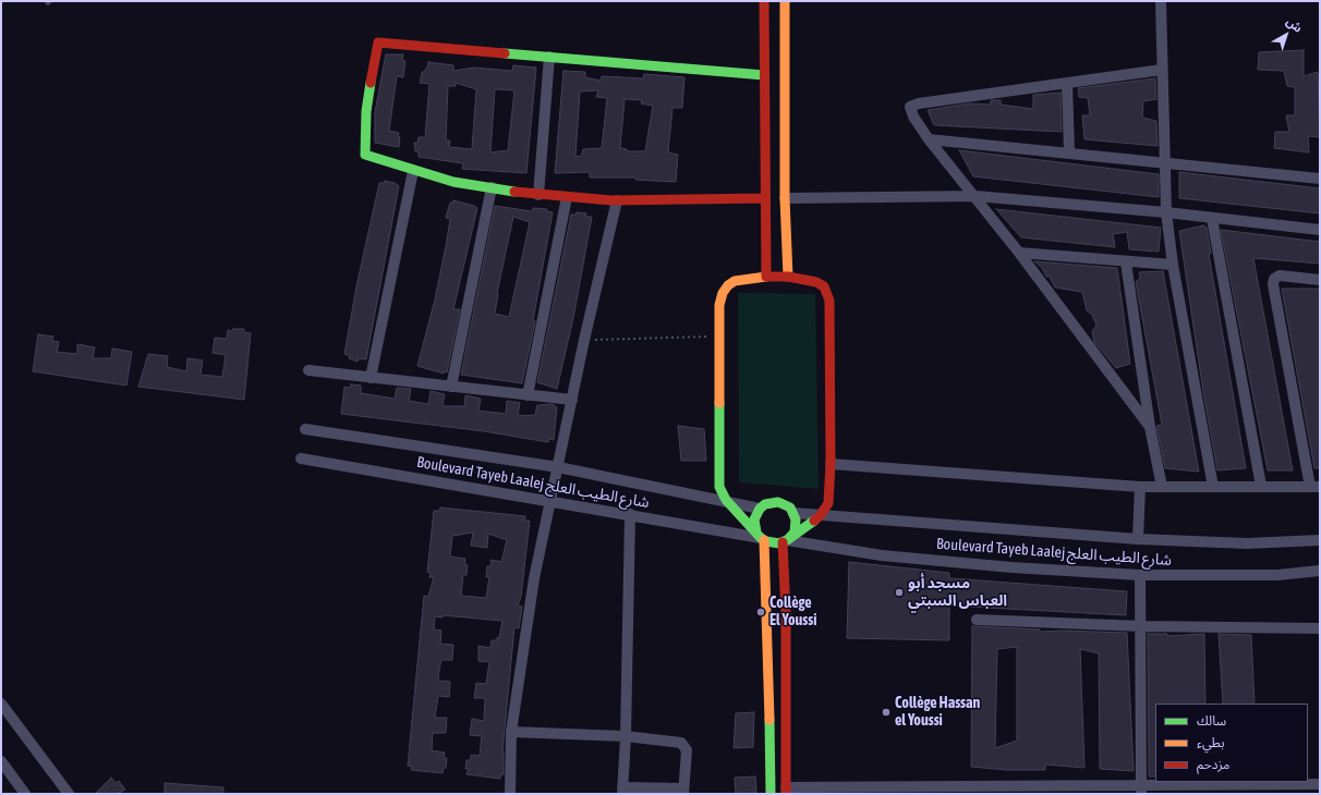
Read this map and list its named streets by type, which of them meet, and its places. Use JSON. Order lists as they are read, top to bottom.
{
  "streets": {
    "street": ["Boulevard Tayeb Laalej شارع الطيب العلج"]
  },
  "places": ["مسجد أبو العباس السبتي", "Collège El Youssi", "Collège Hassan el Youssi"],
  "legend": ["سالك", "بطيء", "مزدحم"],
  "north": "top right"
}
